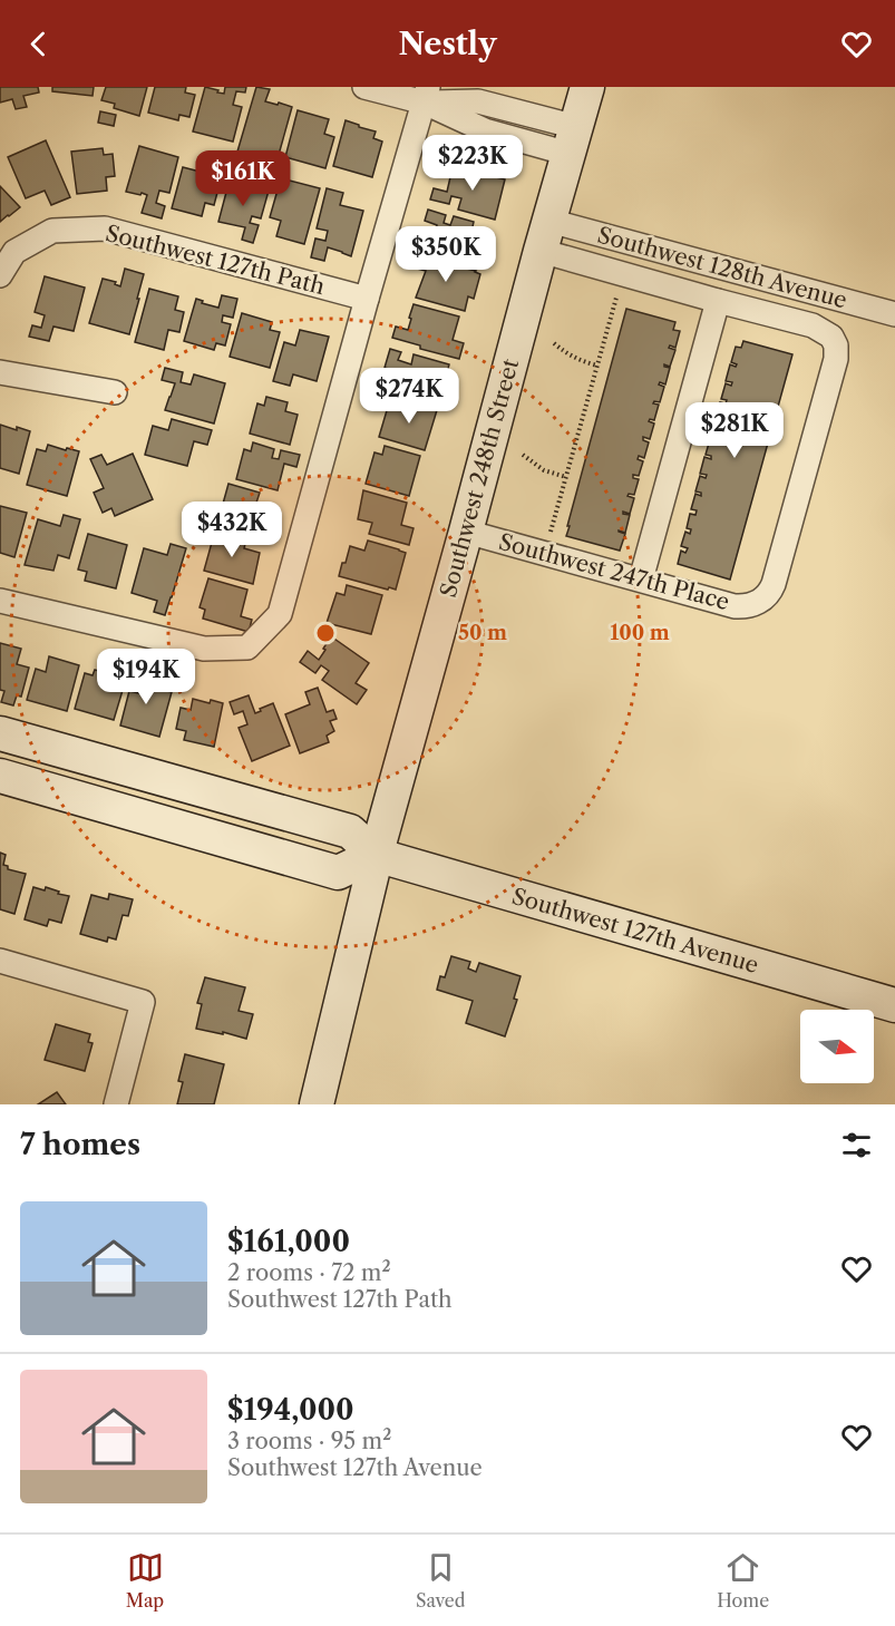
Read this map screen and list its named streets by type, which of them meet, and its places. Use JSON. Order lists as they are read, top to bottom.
{
  "streets": {
    "street": [
      "Southwest 127th Path",
      "Southwest 128th Avenue",
      "Southwest 248th Street",
      "Southwest 247th Place",
      "Southwest 127th Avenue"
    ]
  },
  "crossings": [
    ["Southwest 128th Avenue", "Southwest 248th Street"],
    ["Southwest 248th Street", "Southwest 247th Place"],
    ["Southwest 248th Street", "Southwest 127th Avenue"]
  ],
  "north": "right",
  "page": {
    "header": "Nestly",
    "price": [
      "$223K",
      "$161K",
      "$350K",
      "$274K",
      "$281K",
      "$432K",
      "$194K"
    ],
    "heading": "7 homes",
    "list": [
      {
        "name": "$161,000",
        "note": "2 rooms · 72 m² · Southwest 127th Path"
      },
      {
        "name": "$194,000",
        "note": "3 rooms · 95 m² · Southwest 127th Avenue"
      }
    ],
    "tabs": ["Map", "Saved", "Home"]
  },
  "rings": ["50 m", "100 m"]
}
